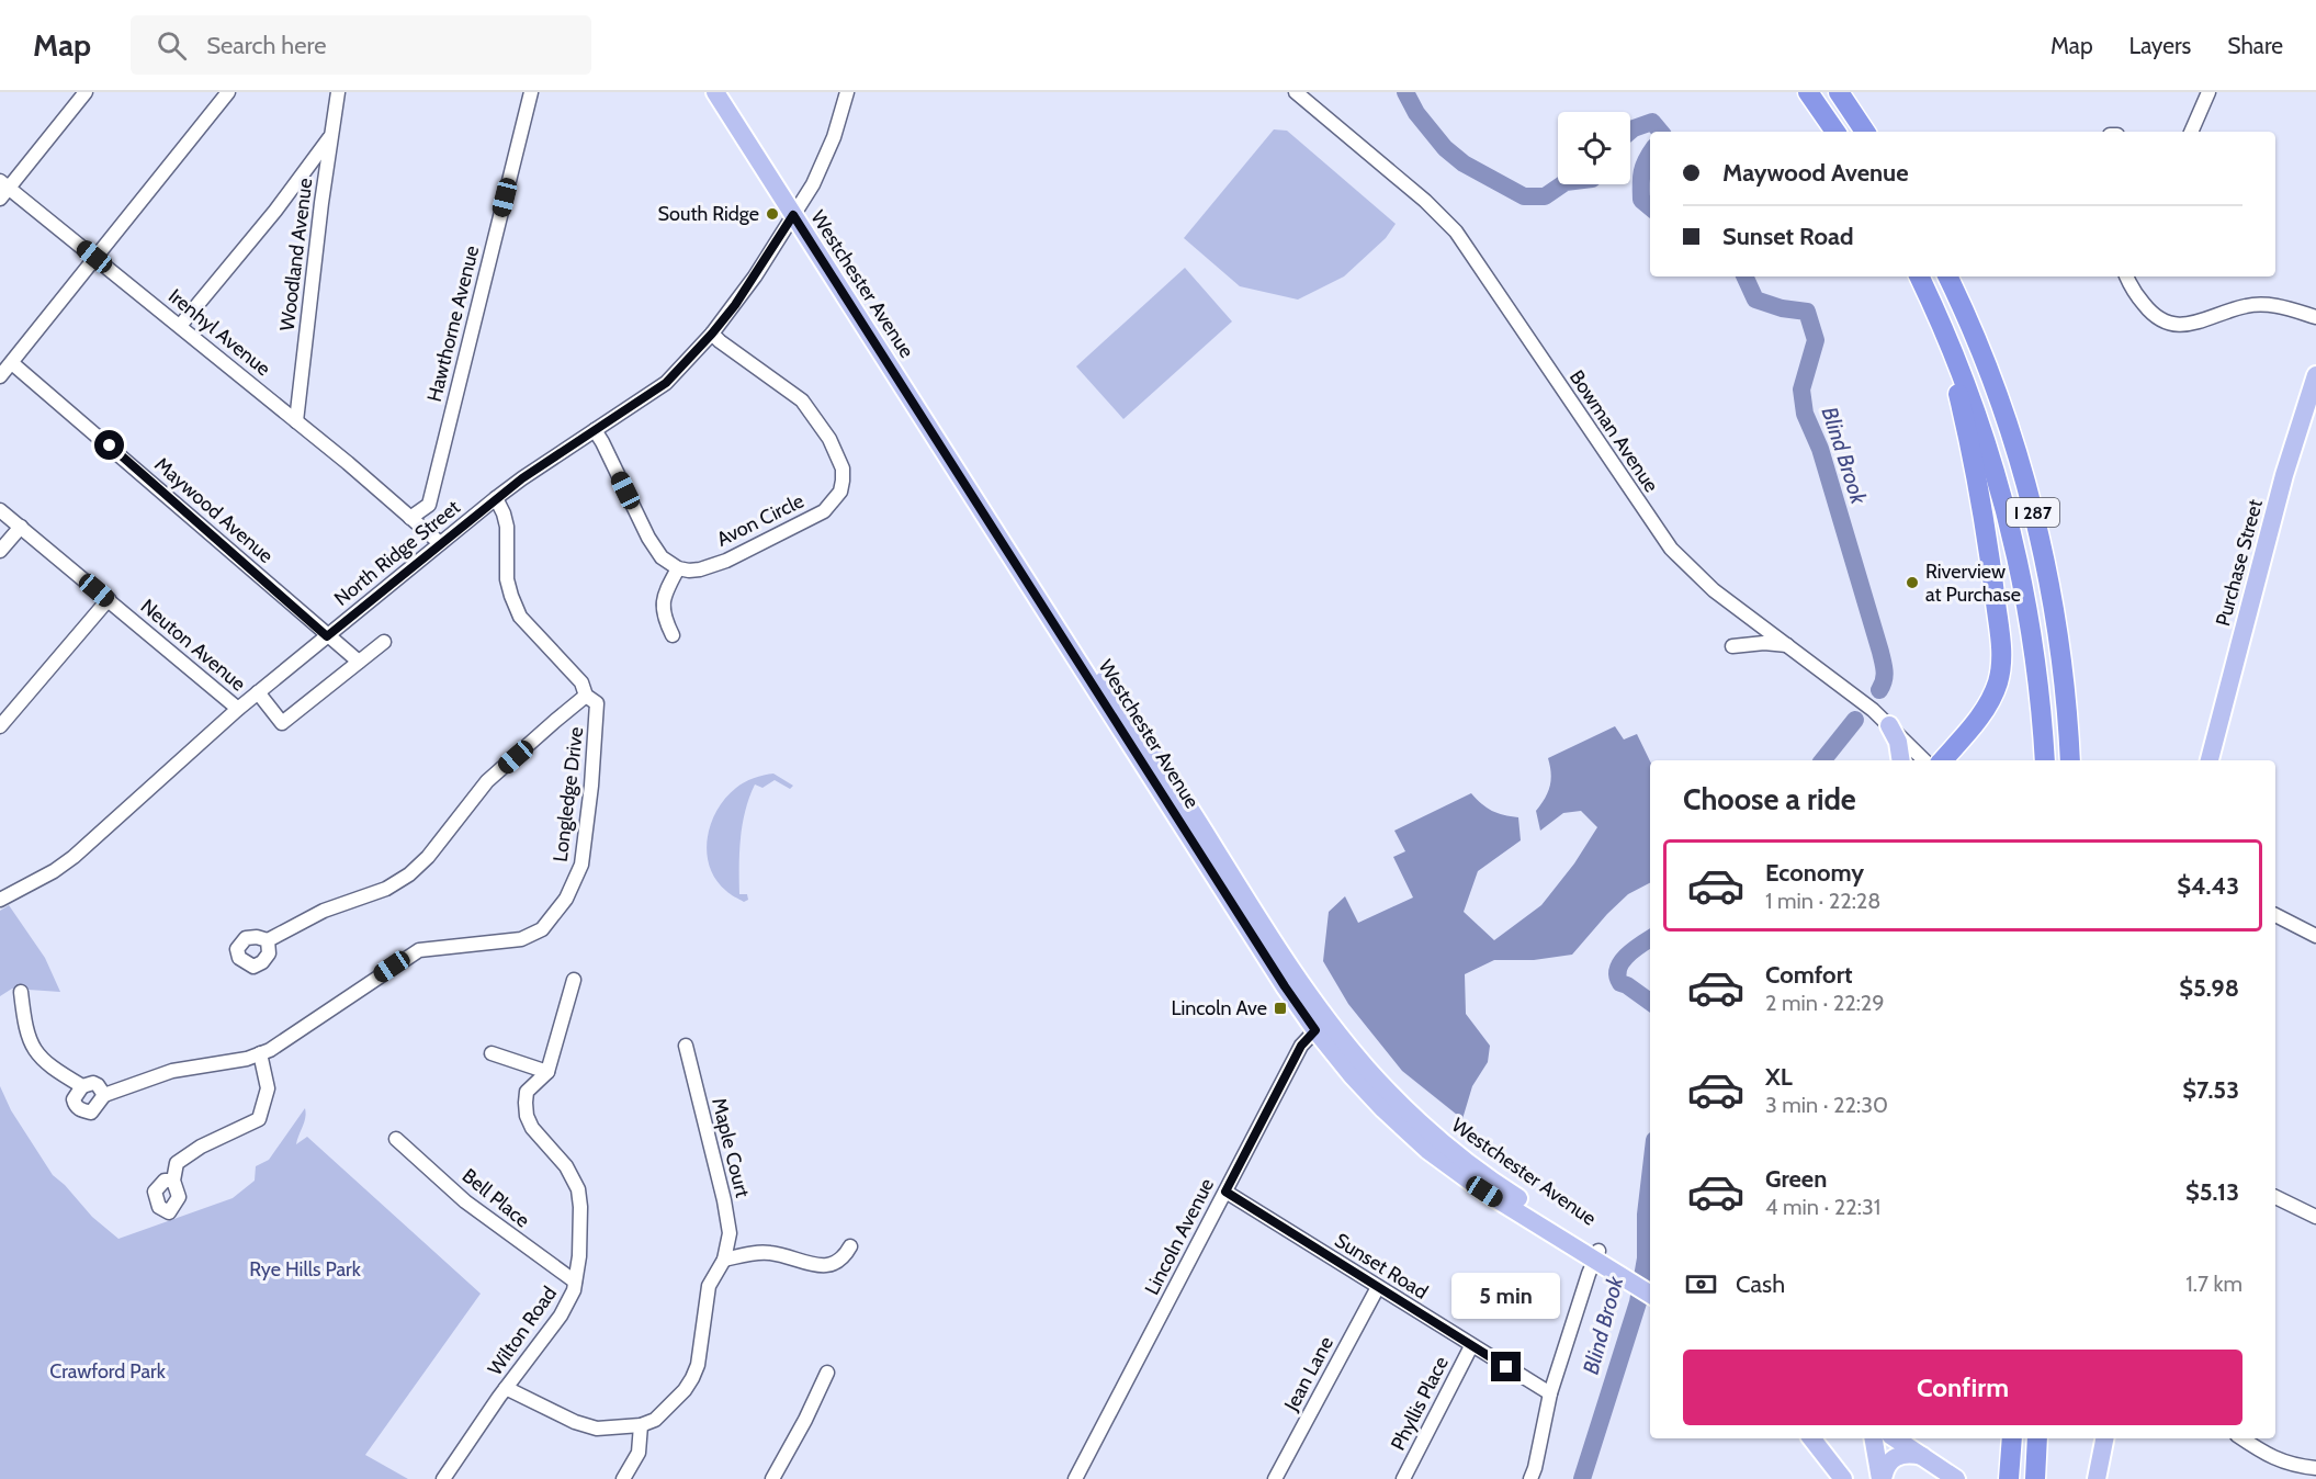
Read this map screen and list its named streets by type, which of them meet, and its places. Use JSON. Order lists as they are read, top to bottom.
{
  "streets": {
    "highway": ["I 287"],
    "main road": ["Westchester Avenue", "Purchase Street"],
    "street": [
      "Woodland Avenue",
      "Hawthorne Avenue",
      "Irenhyl Avenue",
      "Bowman Avenue",
      "Maywood Avenue",
      "Avon Circle",
      "North Ridge Street",
      "Neuton Avenue",
      "Longledge Drive",
      "Maple Court",
      "Bell Place",
      "Lincoln Avenue",
      "Sunset Road",
      "Wilton Road",
      "Jean Lane",
      "Phyllis Place"
    ]
  },
  "crossings": [
    ["Woodland Avenue", "Irenhyl Avenue"],
    ["Westchester Avenue", "North Ridge Street"],
    ["Westchester Avenue", "Lincoln Avenue"],
    ["Hawthorne Avenue", "Irenhyl Avenue"],
    ["Maywood Avenue", "North Ridge Street"],
    ["Avon Circle", "North Ridge Street"],
    ["North Ridge Street", "Neuton Avenue"],
    ["North Ridge Street", "Longledge Drive"],
    ["Bell Place", "Wilton Road"],
    ["Lincoln Avenue", "Sunset Road"],
    ["Sunset Road", "Jean Lane"],
    ["Sunset Road", "Phyllis Place"]
  ],
  "water": ["Blind Brook"],
  "parks": ["Rye Hills Park", "Crawford Park"],
  "places": {
    "other": ["South Ridge", "Riverview at Purchase"],
    "transit": ["Lincoln Ave"]
  },
  "page": {
    "header": "Map",
    "search": "Search here",
    "nav": ["Map", "Layers", "Share"],
    "banner": ["Maywood Avenue", "Sunset Road"],
    "heading": "Choose a ride",
    "list": [
      {
        "name": "Economy",
        "note": "1 min · 22:28",
        "value": "$4.43"
      },
      {
        "name": "Comfort",
        "note": "2 min · 22:29",
        "value": "$5.98"
      },
      {
        "name": "XL",
        "note": "3 min · 22:30",
        "value": "$7.53"
      },
      {
        "name": "Green",
        "note": "4 min · 22:31",
        "value": "$5.13"
      }
    ],
    "pay": ["Cash", "1.7 km"],
    "bubble": "5 min",
    "buttons": "Confirm"
  }
}
